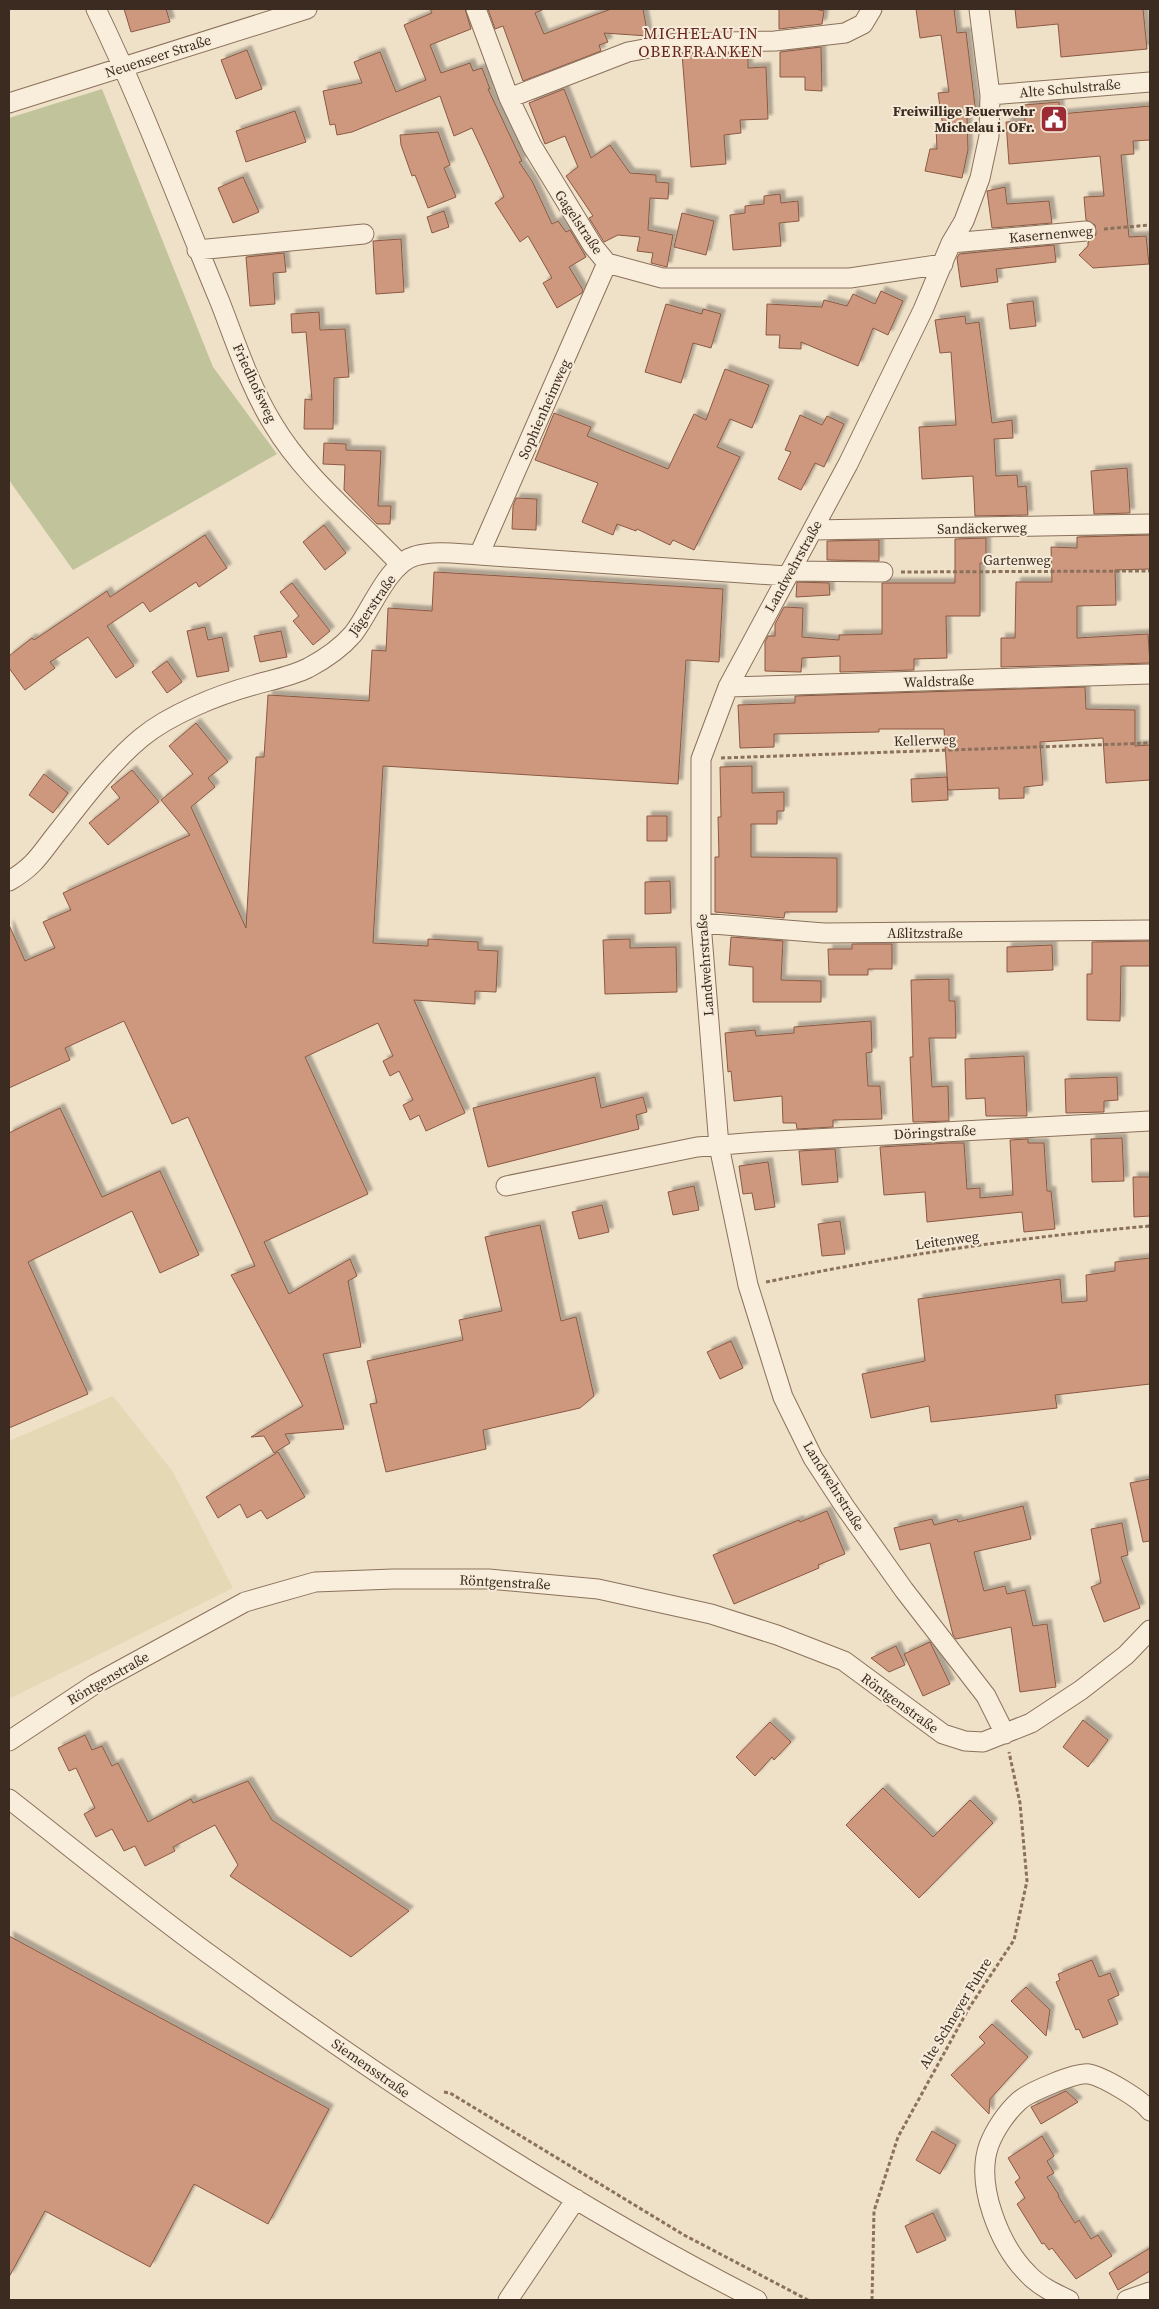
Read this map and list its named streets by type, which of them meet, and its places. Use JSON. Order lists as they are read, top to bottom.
{
  "streets": {
    "street": [
      "Neuenseer Straße",
      "Alte Schulstraße",
      "Gagelstraße",
      "Kasernenweg",
      "Friedhofsweg",
      "Sophienheimweg",
      "Sandäckerweg",
      "Landwehrstraße",
      "Jägerstraße",
      "Waldstraße",
      "Aßlitzstraße",
      "Döringstraße",
      "Röntgenstraße",
      "Siemensstraße"
    ],
    "path": [
      "Gartenweg",
      "Kellerweg",
      "Leitenweg",
      "Alte Schneyer Fuhre"
    ]
  },
  "crossings": [
    ["Neuenseer Straße", "Friedhofsweg"],
    ["Alte Schulstraße", "Landwehrstraße"],
    ["Gagelstraße", "Sophienheimweg"],
    ["Gagelstraße", "Landwehrstraße"],
    ["Kasernenweg", "Landwehrstraße"],
    ["Friedhofsweg", "Jägerstraße"],
    ["Sophienheimweg", "Jägerstraße"],
    ["Sandäckerweg", "Landwehrstraße"],
    ["Landwehrstraße", "Jägerstraße"],
    ["Landwehrstraße", "Waldstraße"],
    ["Landwehrstraße", "Kellerweg"],
    ["Landwehrstraße", "Aßlitzstraße"],
    ["Landwehrstraße", "Döringstraße"],
    ["Landwehrstraße", "Leitenweg"],
    ["Landwehrstraße", "Röntgenstraße"],
    ["Landwehrstraße", "Alte Schneyer Fuhre"],
    ["Röntgenstraße", "Alte Schneyer Fuhre"]
  ],
  "districts": ["MICHELAU IN OBERFRANKEN"],
  "places": {
    "public building": ["Freiwillige Feuerwehr Michelau i. OFr."]
  }
}
